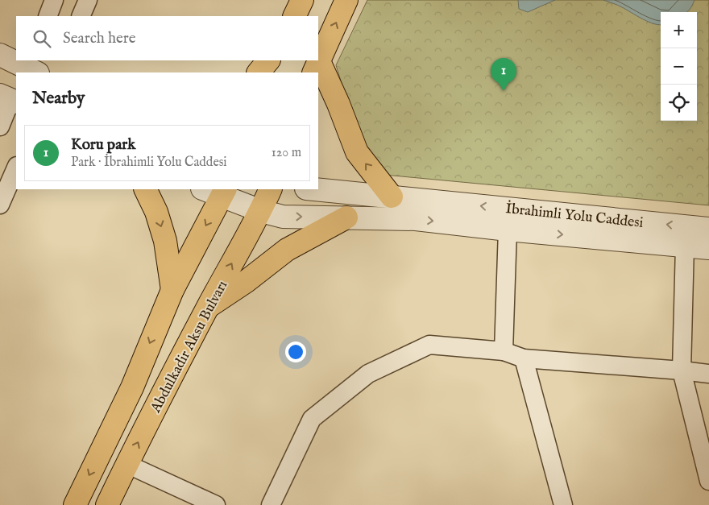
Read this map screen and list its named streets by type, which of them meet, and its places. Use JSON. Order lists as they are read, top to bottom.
{
  "streets": {
    "main road": ["Abdulkadir Aksu Bulvarı"],
    "street": ["İbrahimli Yolu Caddesi"]
  },
  "page": {
    "map_buttons": ["+", "−"],
    "search": "Search here",
    "pins": "1",
    "heading": "Nearby",
    "list": [
      {
        "mark": "1",
        "name": "Koru park",
        "note": "Park · İbrahimli Yolu Caddesi",
        "value": "120 m"
      }
    ]
  }
}
